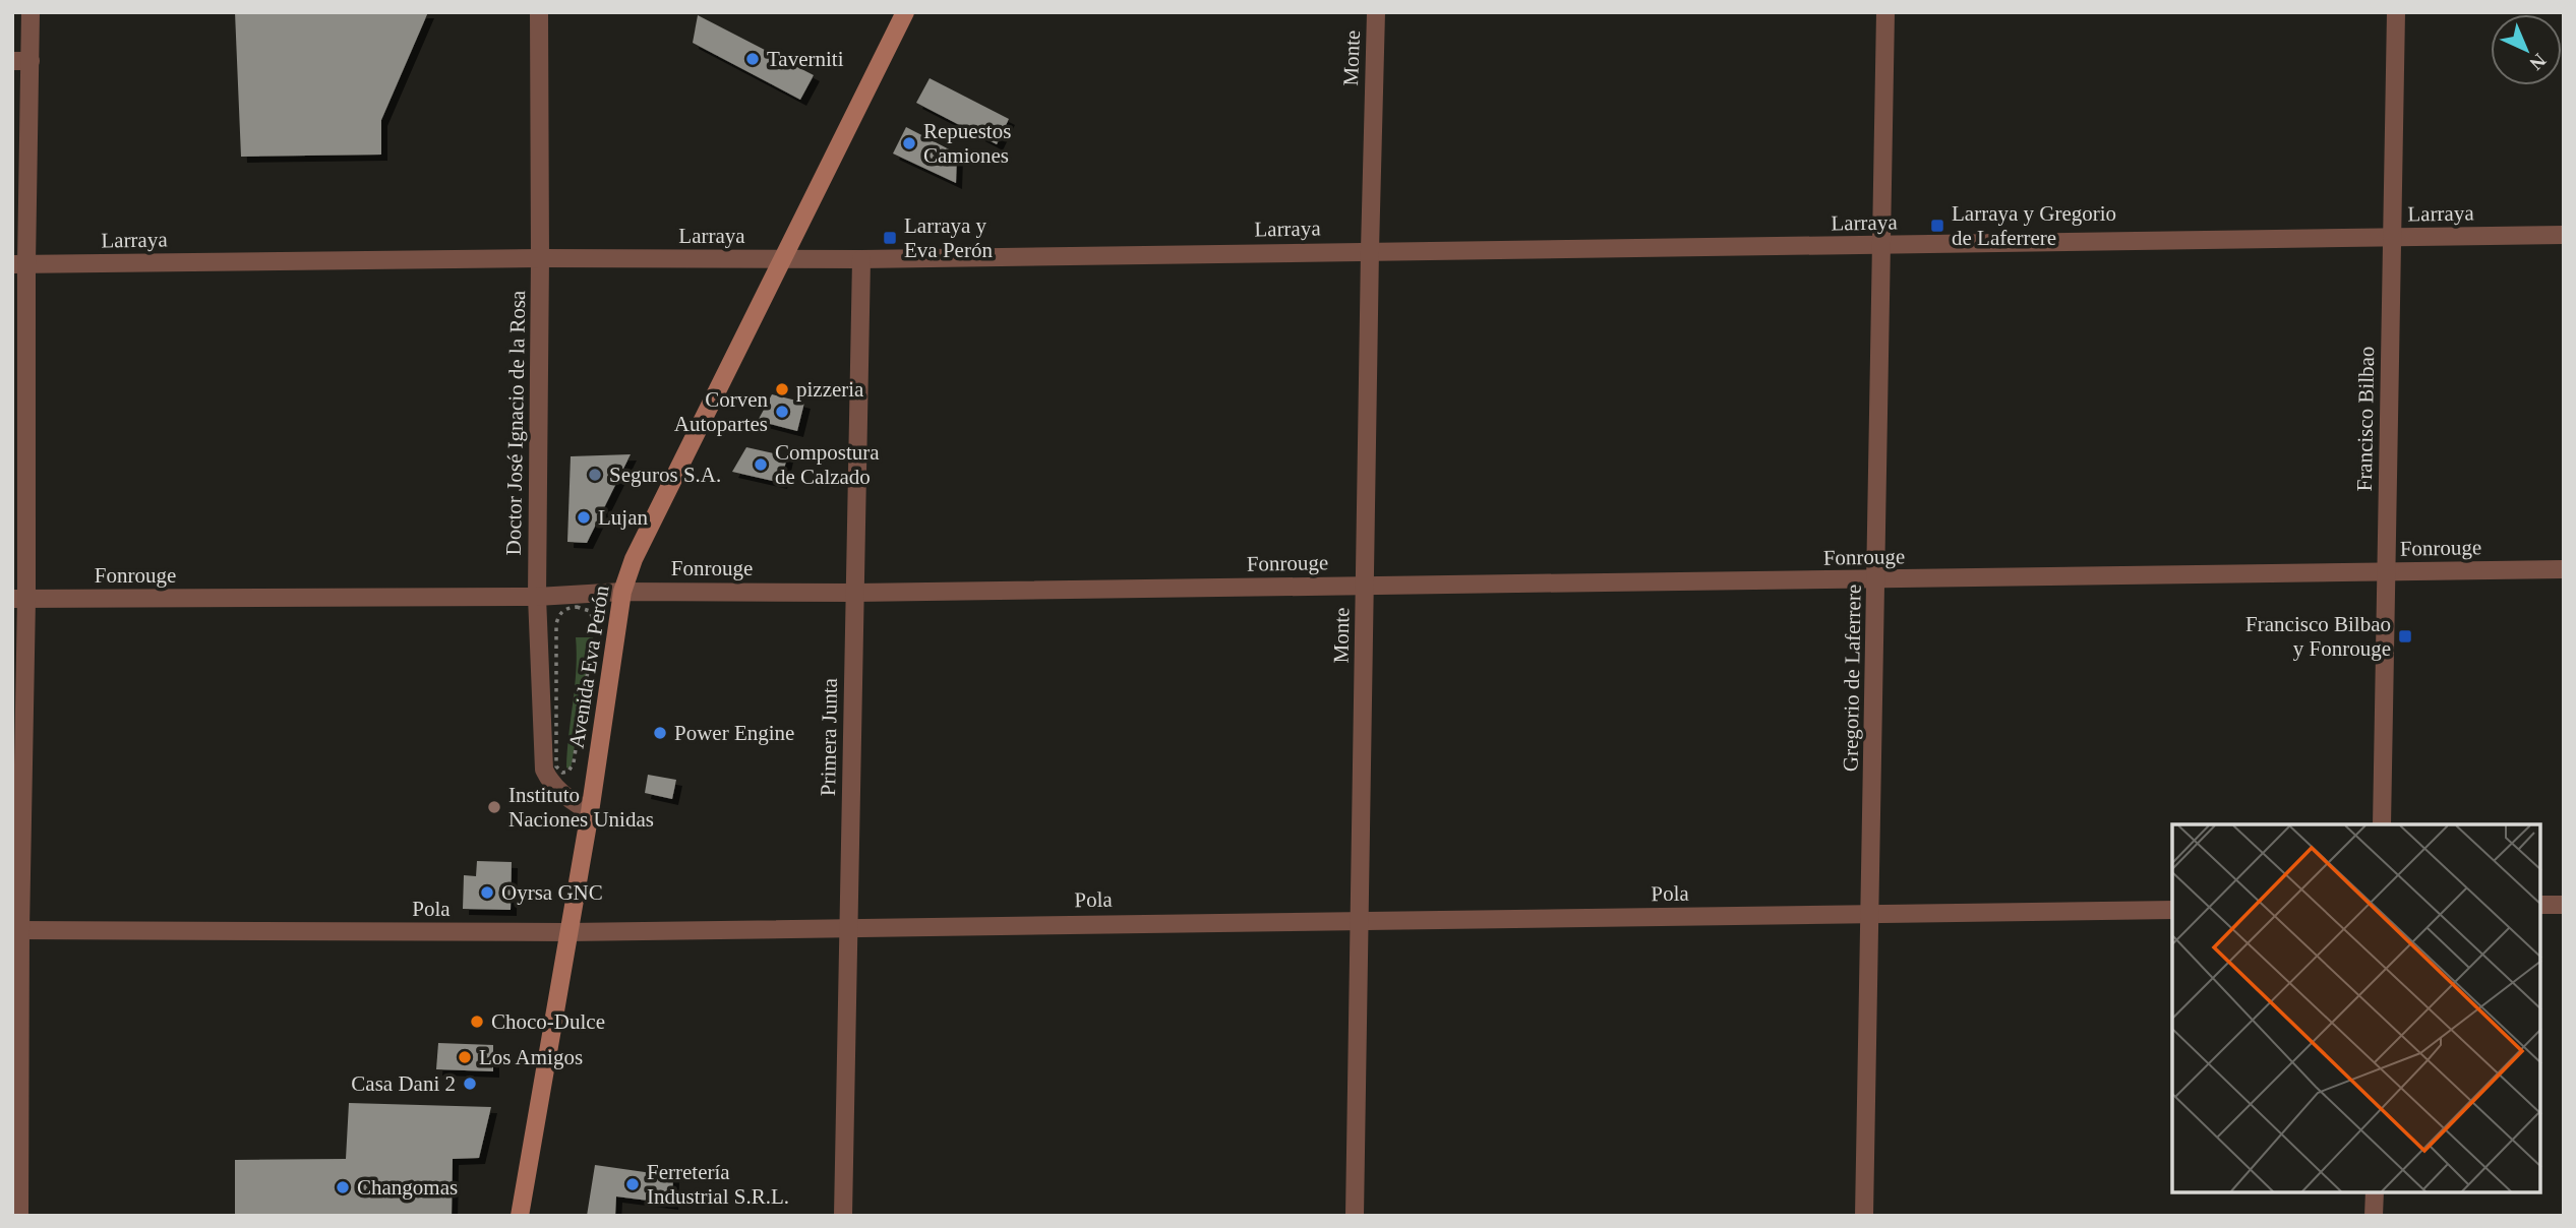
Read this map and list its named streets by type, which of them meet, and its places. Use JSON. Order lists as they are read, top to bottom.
{
  "streets": {
    "main road": ["Avenida Eva Perón"],
    "street": [
      "Monte",
      "Larraya",
      "Francisco Bilbao",
      "Doctor José Ignacio de la Rosa",
      "Fonrouge",
      "Gregorio de Laferrere",
      "Primera Junta",
      "Pola"
    ]
  },
  "crossings": [
    ["Monte", "Larraya"],
    ["Monte", "Fonrouge"],
    ["Monte", "Pola"],
    ["Larraya", "Francisco Bilbao"],
    ["Larraya", "Doctor José Ignacio de la Rosa"],
    ["Larraya", "Avenida Eva Perón"],
    ["Larraya", "Gregorio de Laferrere"],
    ["Larraya", "Primera Junta"],
    ["Francisco Bilbao", "Fonrouge"],
    ["Doctor José Ignacio de la Rosa", "Fonrouge"],
    ["Doctor José Ignacio de la Rosa", "Avenida Eva Perón"],
    ["Fonrouge", "Avenida Eva Perón"],
    ["Fonrouge", "Gregorio de Laferrere"],
    ["Fonrouge", "Primera Junta"],
    ["Avenida Eva Perón", "Pola"],
    ["Gregorio de Laferrere", "Pola"],
    ["Primera Junta", "Pola"]
  ],
  "places": {
    "other": [
      "Taverniti",
      "Repuestos Camiones",
      "pizzeria",
      "Corven Autopartes",
      "Compostura de Calzado",
      "Seguros S.A.",
      "Lujan",
      "Power Engine",
      "Instituto Naciones Unidas",
      "Oyrsa GNC",
      "Choco-Dulce",
      "Los Amigos",
      "Casa Dani 2",
      "Ferretería Industrial S.R.L.",
      "Changomas"
    ],
    "transit": ["Larraya y Gregorio de Laferrere", "Larraya y Eva Perón", "Francisco Bilbao y Fonrouge"]
  },
  "north": "bottom right"
}
